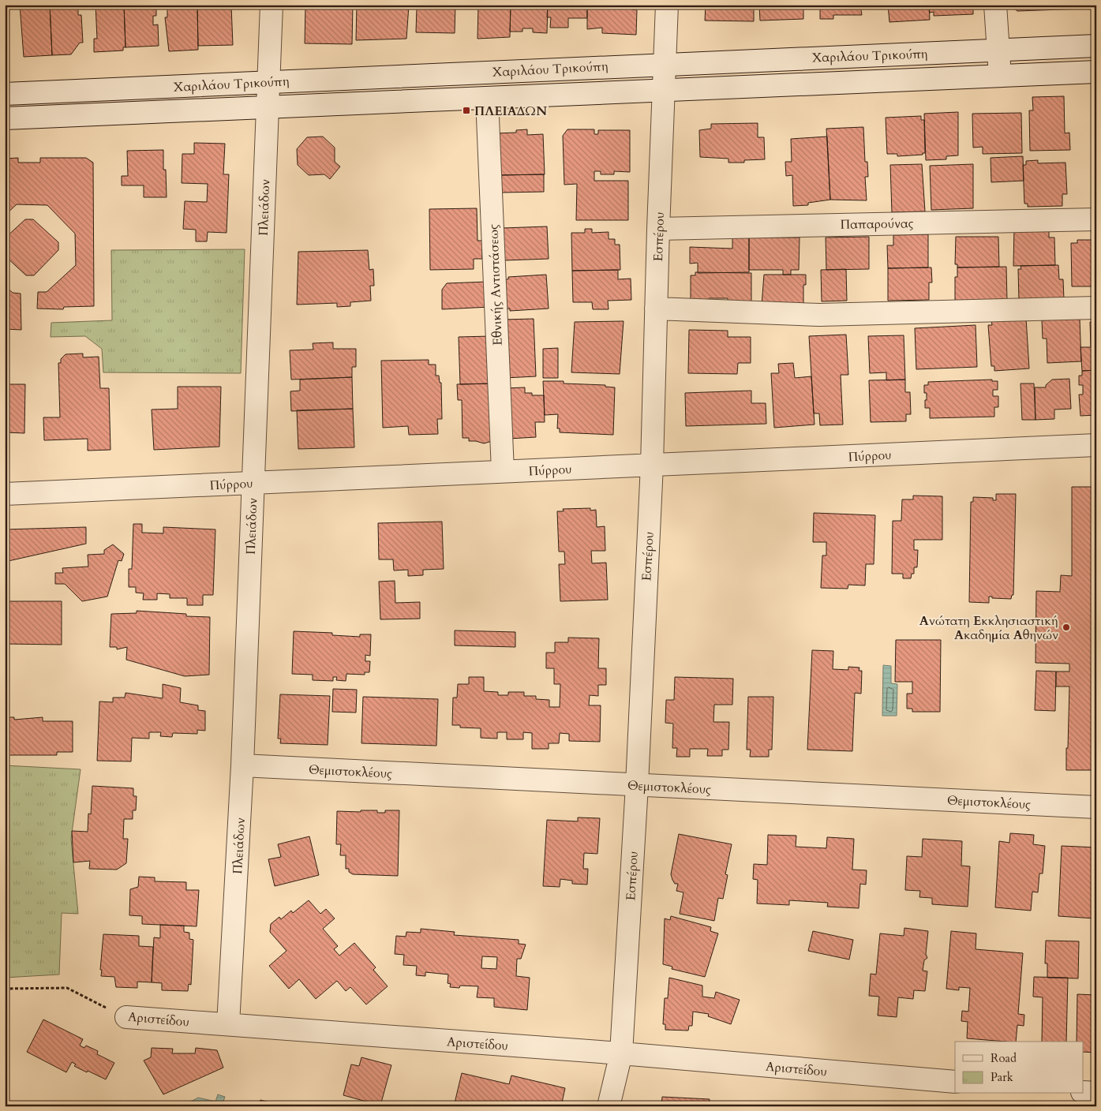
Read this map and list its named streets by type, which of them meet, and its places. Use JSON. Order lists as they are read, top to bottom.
{
  "streets": {
    "street": [
      "Χαριλάου Τρικούπη",
      "Πλειάδων",
      "Παπαρούνας",
      "Εσπέρου",
      "Εθνικής Αντιστάσεως",
      "Πύρρου",
      "Θεμιστοκλέους",
      "Αριστείδου"
    ]
  },
  "crossings": [
    ["Χαριλάου Τρικούπη", "Πλειάδων"],
    ["Χαριλάου Τρικούπη", "Εσπέρου"],
    ["Χαριλάου Τρικούπη", "Εθνικής Αντιστάσεως"],
    ["Πλειάδων", "Πύρρου"],
    ["Πλειάδων", "Θεμιστοκλέους"],
    ["Πλειάδων", "Αριστείδου"],
    ["Παπαρούνας", "Εσπέρου"],
    ["Εσπέρου", "Πύρρου"],
    ["Εσπέρου", "Θεμιστοκλέους"],
    ["Εσπέρου", "Αριστείδου"],
    ["Εθνικής Αντιστάσεως", "Πύρρου"]
  ],
  "places": {
    "transit": ["ΠΛΕΙΑΔΩΝ"],
    "other": ["Ανώτατη Εκκλησιαστική Ακαδημία Αθηνών"]
  },
  "legend": ["Road", "Park"]
}
